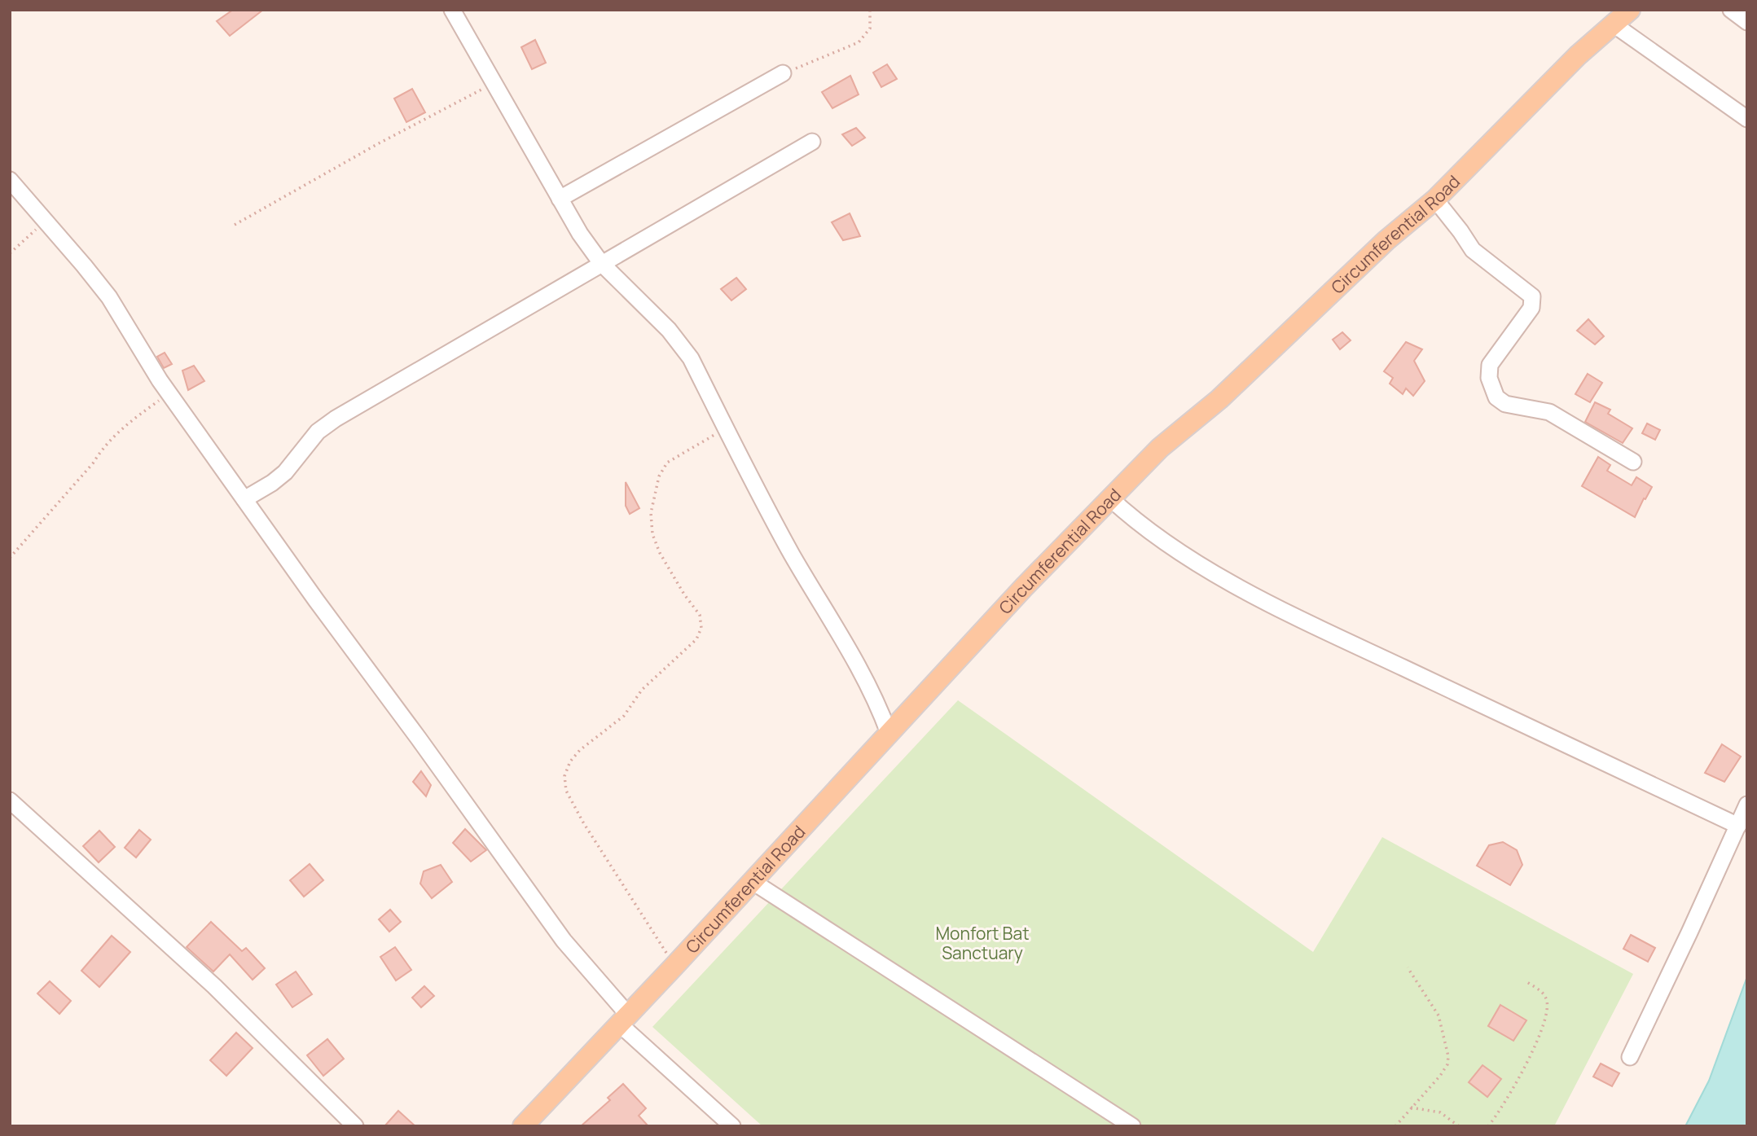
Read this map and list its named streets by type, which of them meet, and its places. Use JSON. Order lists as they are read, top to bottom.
{
  "streets": {
    "main road": ["Circumferential Road"]
  },
  "parks": ["Monfort Bat Sanctuary"]
}
